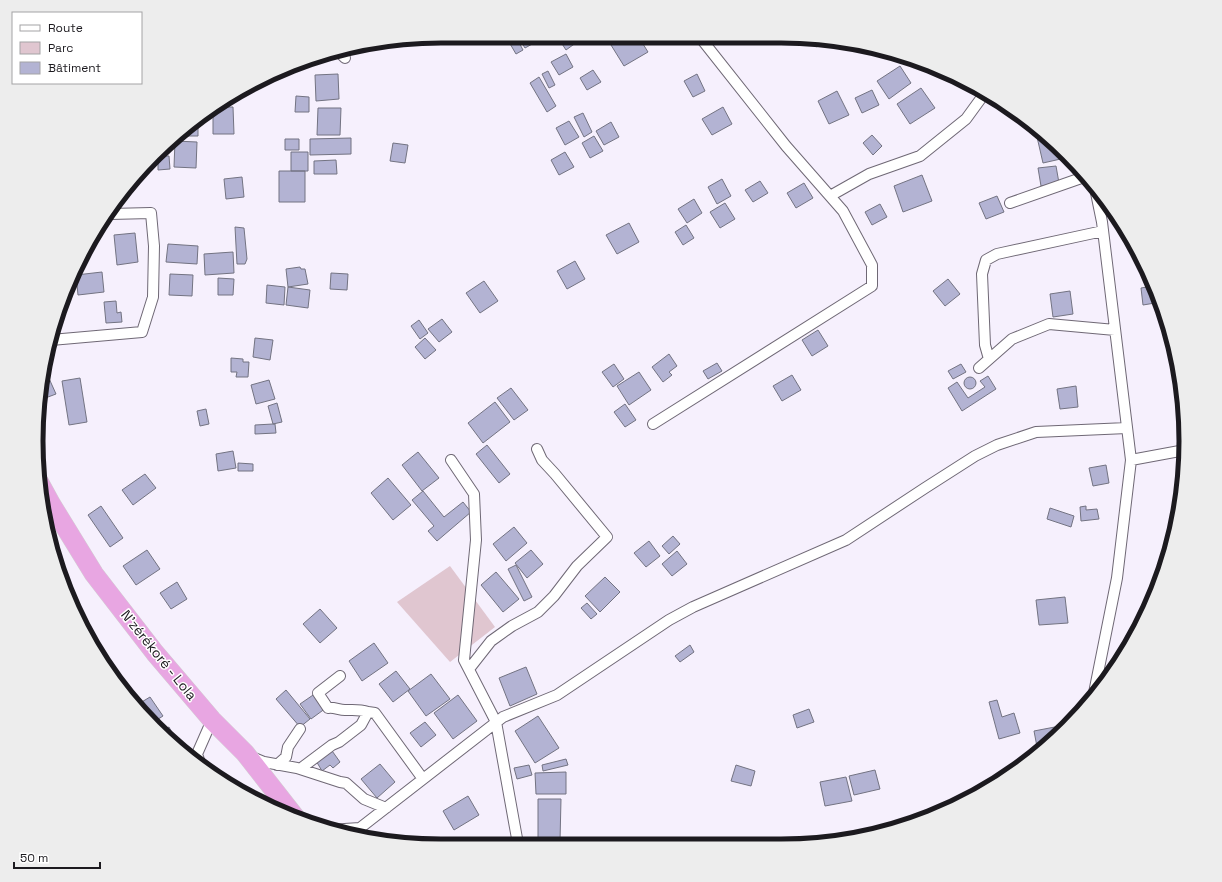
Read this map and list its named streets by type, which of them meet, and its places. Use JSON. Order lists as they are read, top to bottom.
{
  "streets": {
    "highway": ["N'zérékoré - Lola"]
  },
  "legend": ["Route", "Parc", "Bâtiment"],
  "scale_bar": "50 m"
}
